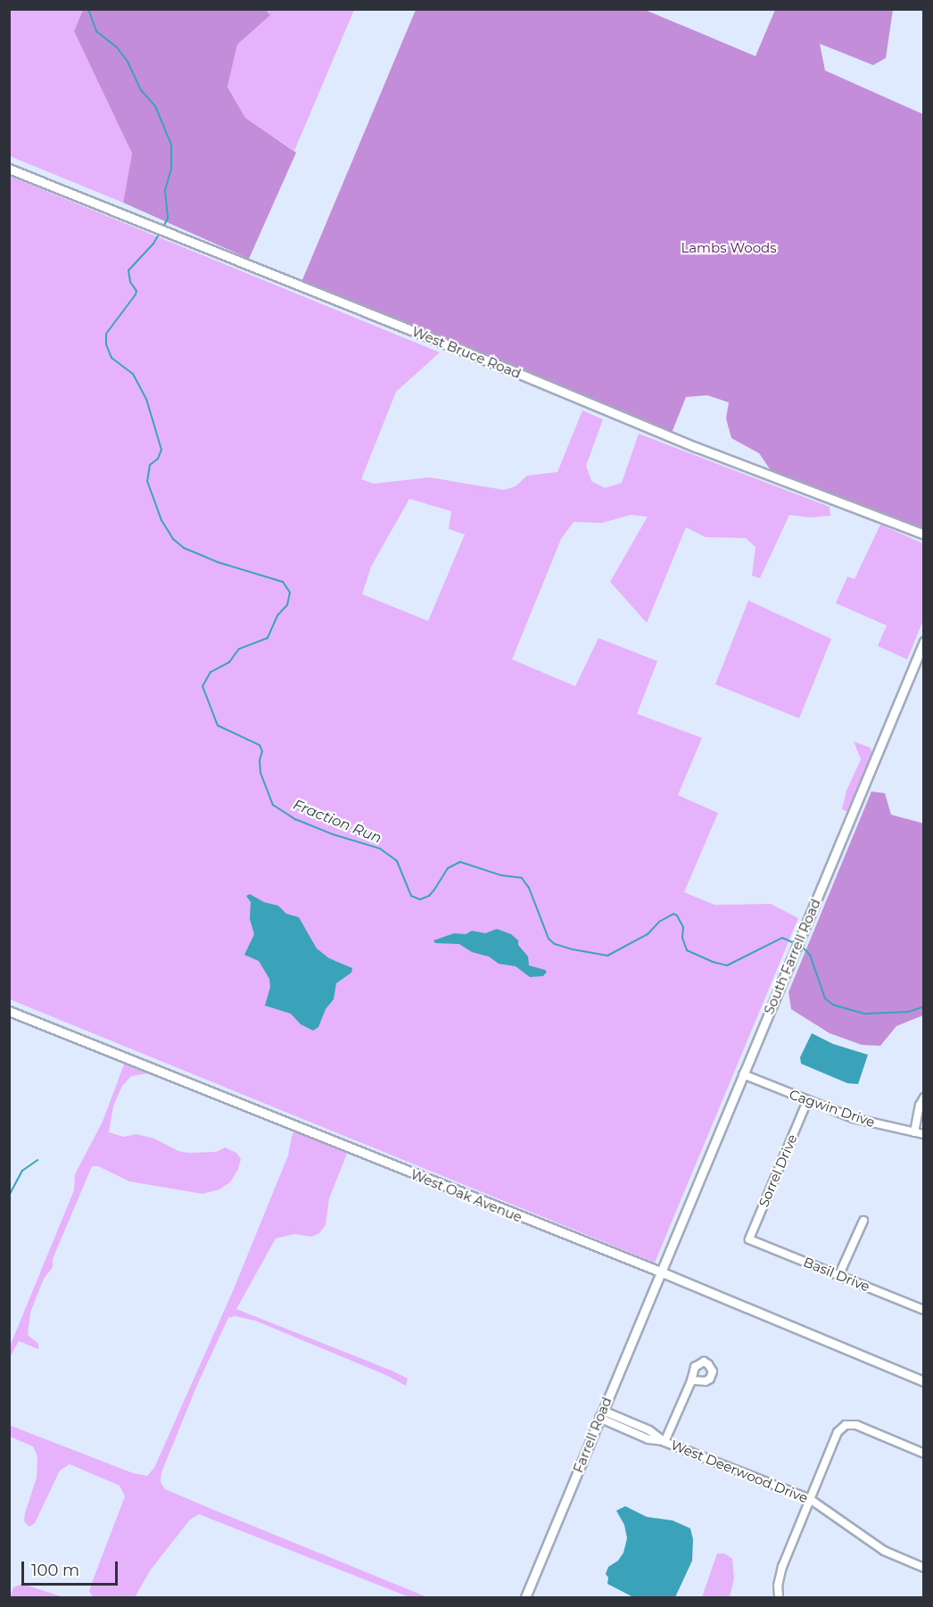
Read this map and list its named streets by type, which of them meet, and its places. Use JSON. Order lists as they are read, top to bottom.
{
  "streets": {
    "street": [
      "West Bruce Road",
      "South Farrell Road",
      "Cagwin Drive",
      "Sorrel Drive",
      "West Oak Avenue",
      "Basil Drive",
      "Farrell Road",
      "West Deerwood Drive"
    ]
  },
  "crossings": [
    ["South Farrell Road", "Cagwin Drive"],
    ["South Farrell Road", "West Oak Avenue"],
    ["South Farrell Road", "Farrell Road"],
    ["Cagwin Drive", "Sorrel Drive"],
    ["Sorrel Drive", "Basil Drive"],
    ["West Oak Avenue", "Farrell Road"],
    ["Farrell Road", "West Deerwood Drive"]
  ],
  "water": ["Fraction Run"],
  "parks": ["Lambs Woods"],
  "scale_bar": "100 m"
}
